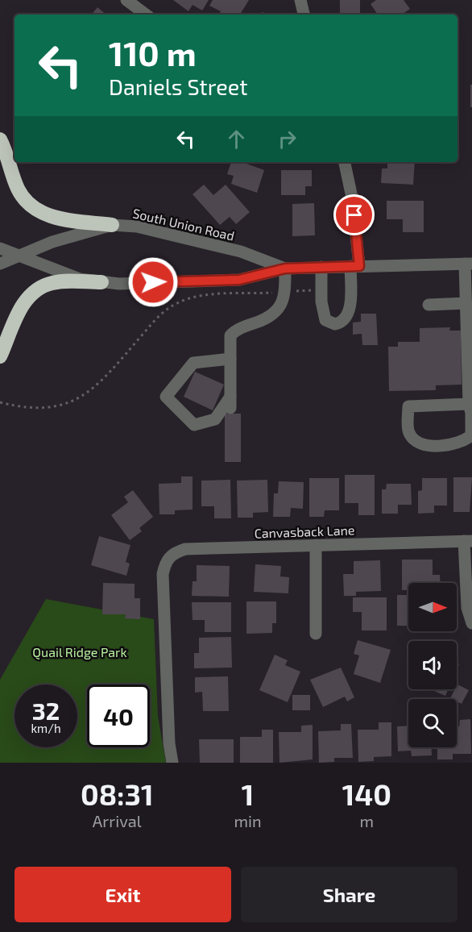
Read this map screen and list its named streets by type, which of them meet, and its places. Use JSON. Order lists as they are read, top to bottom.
{
  "streets": {
    "street": ["South Union Road", "Canvasback Lane"]
  },
  "parks": ["Quail Ridge Park"],
  "north": "right",
  "page": {
    "turn": ["110 m", "Daniels Street"],
    "speed": "32 km/h",
    "limit": "40",
    "eta": [
      "08:31",
      "Arrival",
      "1",
      "min",
      "140",
      "m"
    ],
    "buttons": ["Exit", "Share"]
  }
}
